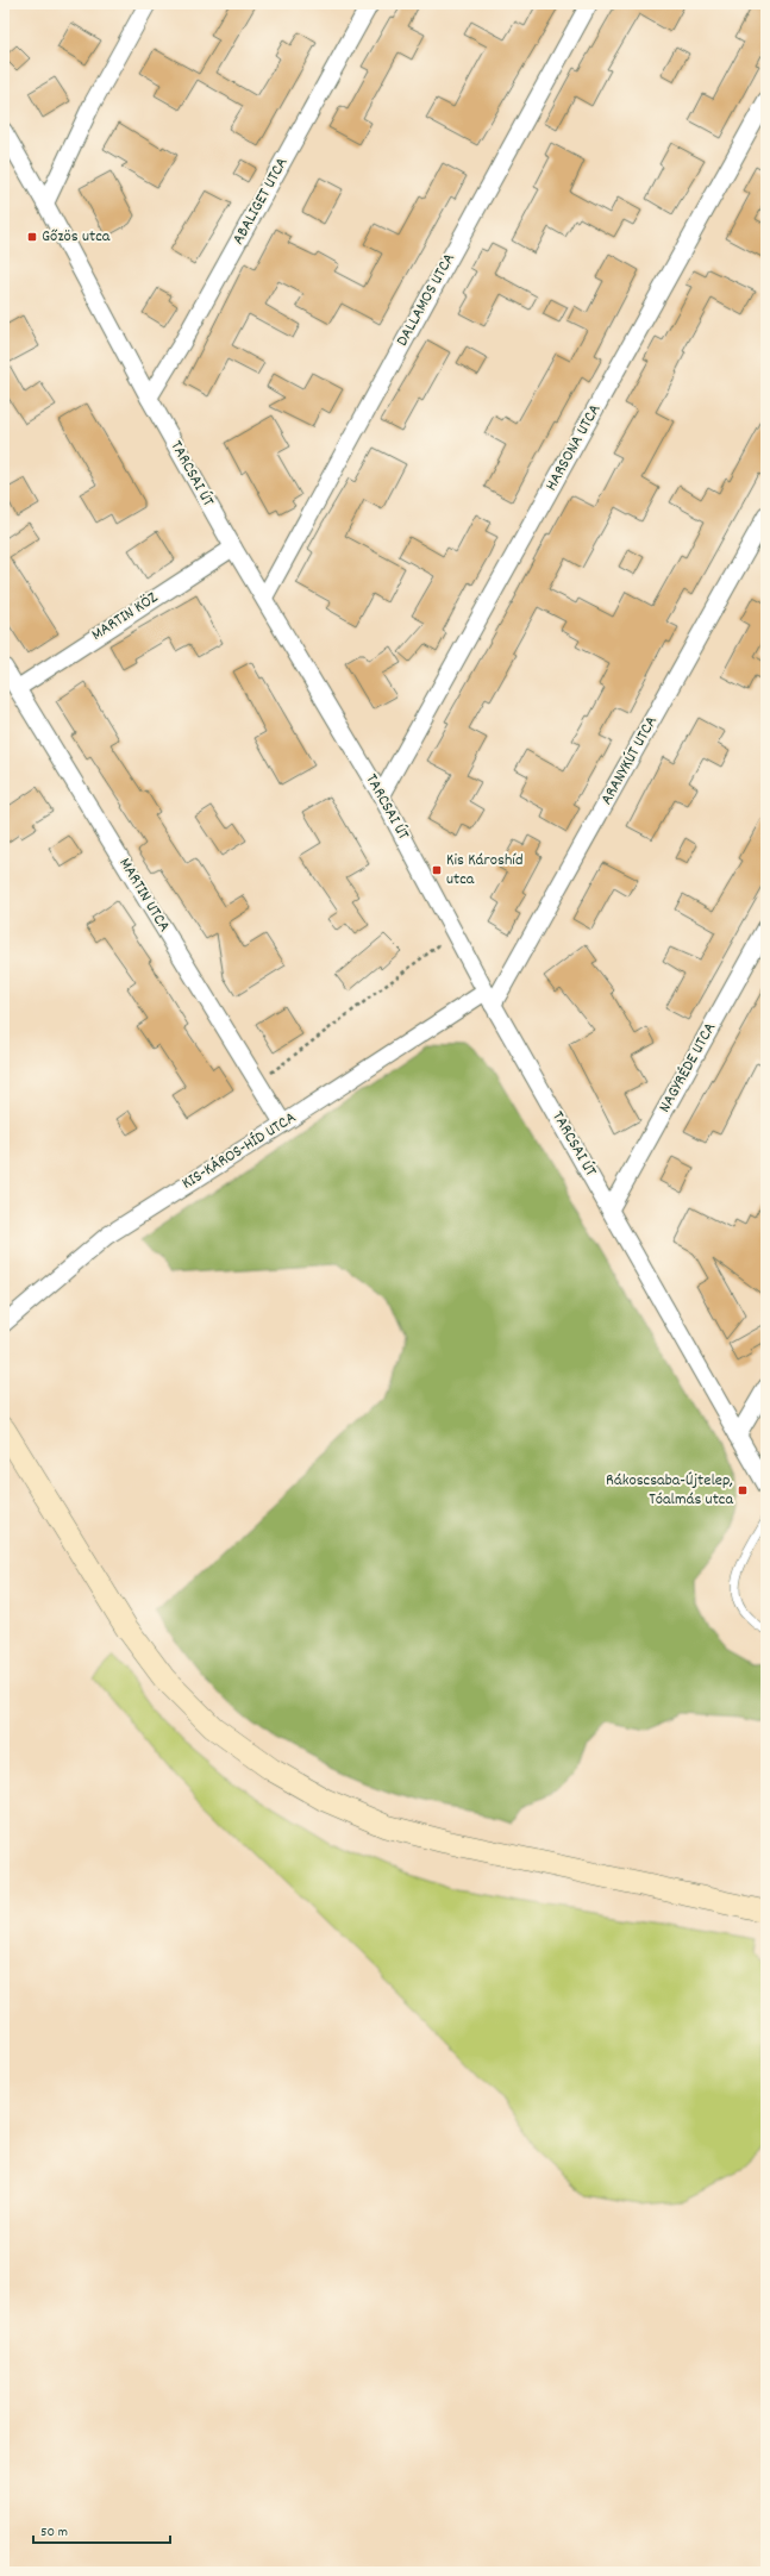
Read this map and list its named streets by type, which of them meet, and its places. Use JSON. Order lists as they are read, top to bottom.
{
  "streets": {
    "street": [
      "ABALIGET UTCA",
      "DALLAMOS UTCA",
      "HARSONA UTCA",
      "TARCSAI ÚT",
      "MARTIN KÖZ",
      "ARANYKÚT UTCA",
      "MARTIN UTCA",
      "NAGYRÉDE UTCA",
      "KIS-KÁROS-HÍD UTCA"
    ]
  },
  "crossings": [
    ["ABALIGET UTCA", "TARCSAI ÚT"],
    ["DALLAMOS UTCA", "TARCSAI ÚT"],
    ["HARSONA UTCA", "TARCSAI ÚT"],
    ["TARCSAI ÚT", "MARTIN KÖZ"],
    ["TARCSAI ÚT", "ARANYKÚT UTCA"],
    ["TARCSAI ÚT", "NAGYRÉDE UTCA"],
    ["TARCSAI ÚT", "KIS-KÁROS-HÍD UTCA"],
    ["MARTIN KÖZ", "MARTIN UTCA"],
    ["ARANYKÚT UTCA", "KIS-KÁROS-HÍD UTCA"],
    ["MARTIN UTCA", "KIS-KÁROS-HÍD UTCA"]
  ],
  "places": {
    "transit": ["Gőzös utca", "Kis Károshíd utca", "Rákoscsaba-Újtelep, Tóalmás utca"]
  },
  "scale_bar": "50 m"
}
